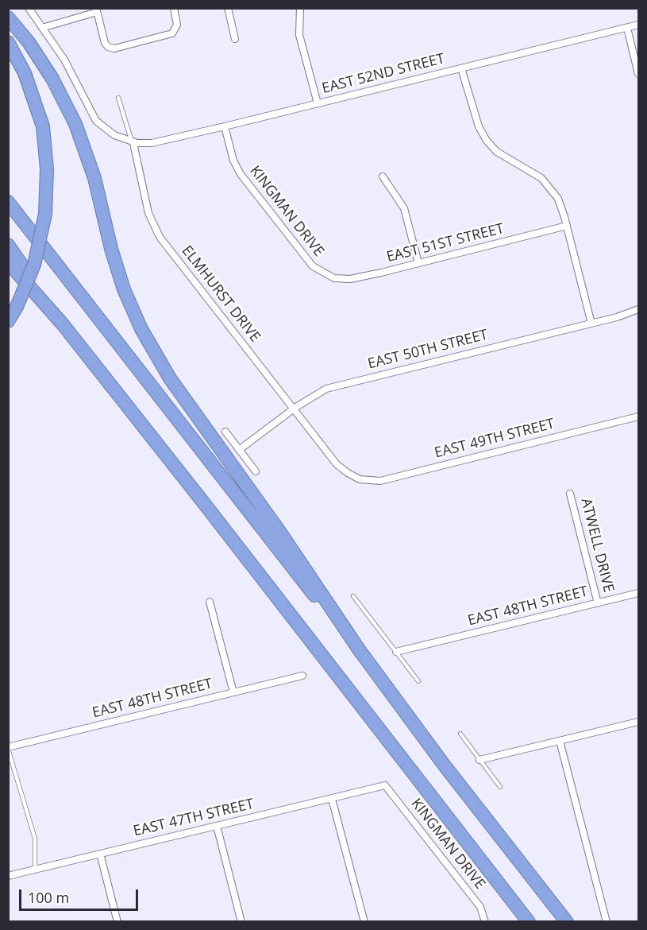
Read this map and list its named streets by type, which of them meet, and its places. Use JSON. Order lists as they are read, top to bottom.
{
  "streets": {
    "street": [
      "EAST 52ND STREET",
      "KINGMAN DRIVE",
      "EAST 51ST STREET",
      "ELMHURST DRIVE",
      "EAST 50TH STREET",
      "EAST 49TH STREET",
      "ATWELL DRIVE",
      "EAST 48TH STREET",
      "EAST 47TH STREET"
    ]
  },
  "crossings": [
    ["EAST 52ND STREET", "KINGMAN DRIVE"],
    ["EAST 52ND STREET", "ELMHURST DRIVE"],
    ["KINGMAN DRIVE", "EAST 51ST STREET"],
    ["KINGMAN DRIVE", "EAST 47TH STREET"],
    ["ELMHURST DRIVE", "EAST 50TH STREET"],
    ["ELMHURST DRIVE", "EAST 49TH STREET"],
    ["ATWELL DRIVE", "EAST 48TH STREET"]
  ],
  "scale_bar": "100 m"
}
